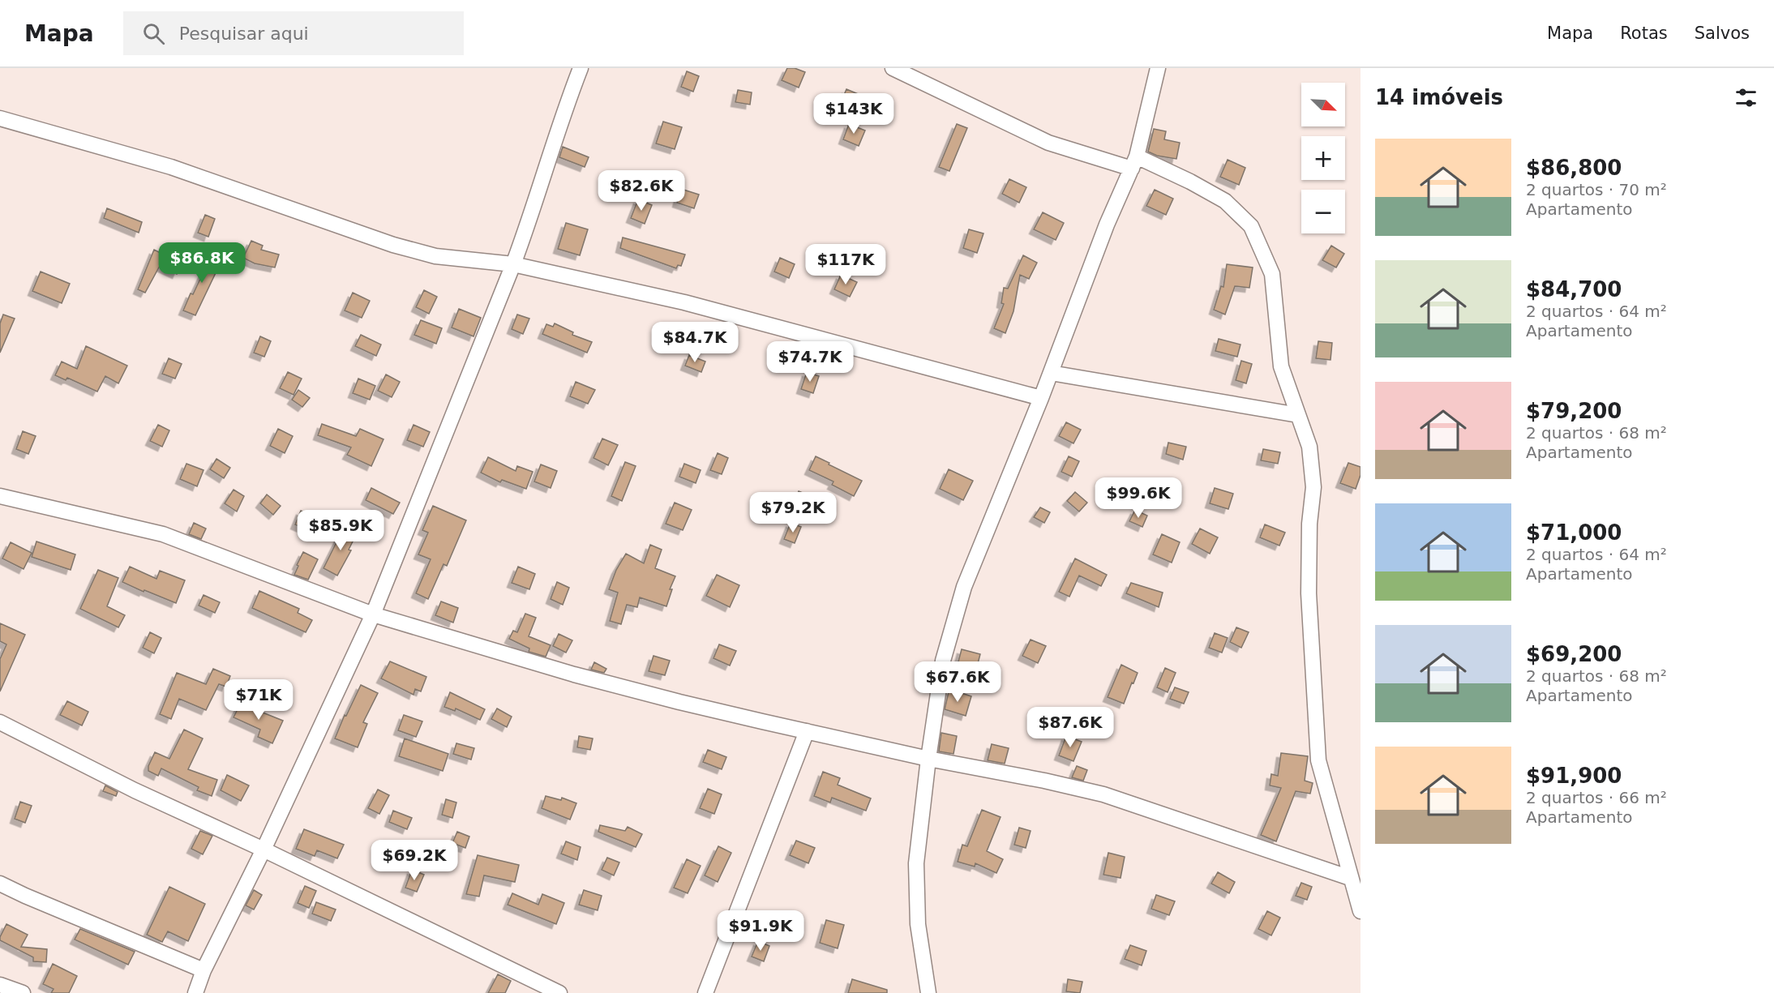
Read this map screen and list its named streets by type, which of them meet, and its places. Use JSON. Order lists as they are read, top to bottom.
{
  "north": "bottom right",
  "page": {
    "header": "Mapa",
    "search": "Pesquisar aqui",
    "nav": ["Mapa", "Rotas", "Salvos"],
    "heading": "14 imóveis",
    "map_buttons": ["+", "−"],
    "price": [
      "$143K",
      "$82.6K",
      "$86.8K",
      "$117K",
      "$84.7K",
      "$74.7K",
      "$99.6K",
      "$79.2K",
      "$85.9K",
      "$67.6K",
      "$71K",
      "$87.6K",
      "$69.2K",
      "$91.9K"
    ],
    "list": [
      {
        "name": "$86,800",
        "note": "2 quartos · 70 m² · Apartamento"
      },
      {
        "name": "$84,700",
        "note": "2 quartos · 64 m² · Apartamento"
      },
      {
        "name": "$79,200",
        "note": "2 quartos · 68 m² · Apartamento"
      },
      {
        "name": "$71,000",
        "note": "2 quartos · 64 m² · Apartamento"
      },
      {
        "name": "$69,200",
        "note": "2 quartos · 68 m² · Apartamento"
      },
      {
        "name": "$91,900",
        "note": "2 quartos · 66 m² · Apartamento"
      }
    ]
  }
}
